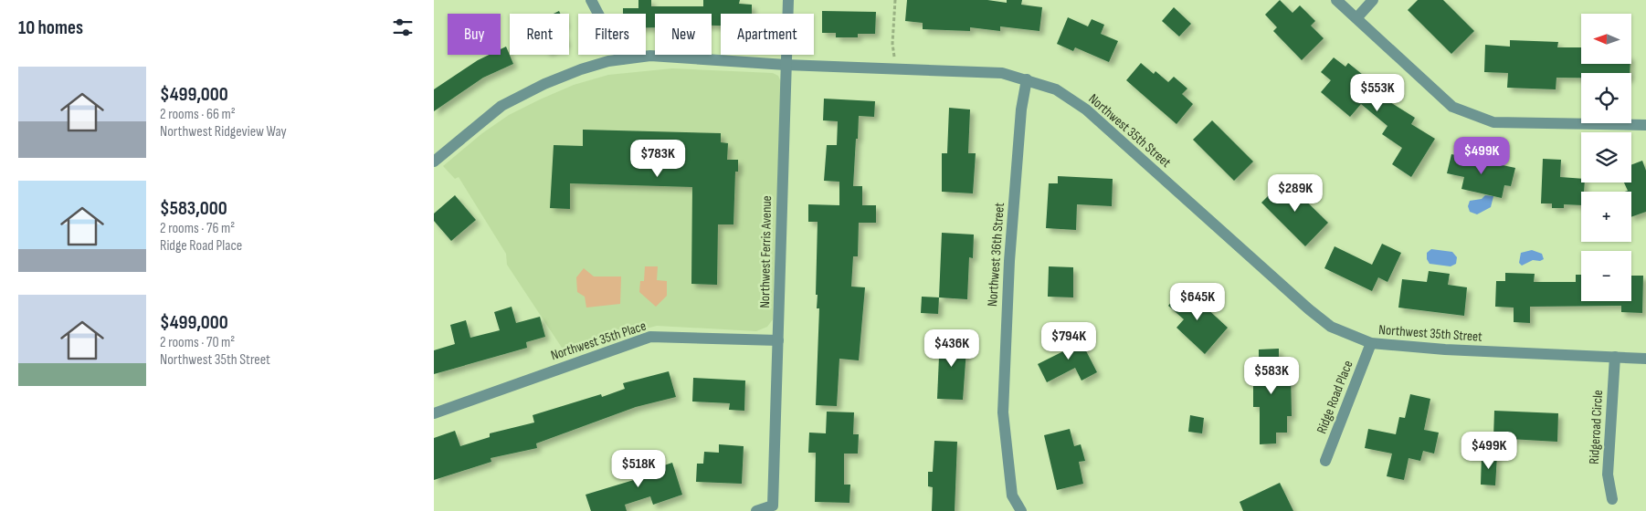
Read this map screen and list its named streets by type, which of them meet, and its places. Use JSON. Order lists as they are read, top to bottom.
{
  "streets": {
    "street": [
      "Northwest 35th Street",
      "Northwest Ferris Avenue",
      "Northwest 36th Street",
      "Northwest 35th Place",
      "Ridge Road Place",
      "Ridgeroad Circle"
    ]
  },
  "crossings": [
    ["Northwest 35th Street", "Northwest Ferris Avenue"],
    ["Northwest 35th Street", "Northwest 36th Street"],
    ["Northwest 35th Street", "Ridge Road Place"],
    ["Northwest 35th Street", "Ridgeroad Circle"],
    ["Northwest Ferris Avenue", "Northwest 35th Place"]
  ],
  "north": "left",
  "page": {
    "heading": "10 homes",
    "map_buttons": ["+", "−"],
    "chip": [
      "Buy",
      "Rent",
      "Filters",
      "New",
      "Apartment"
    ],
    "list": [
      {
        "name": "$499,000",
        "note": "2 rooms · 66 m² · Northwest Ridgeview Way"
      },
      {
        "name": "$583,000",
        "note": "2 rooms · 76 m² · Ridge Road Place"
      },
      {
        "name": "$499,000",
        "note": "2 rooms · 70 m² · Northwest 35th Street"
      }
    ],
    "price": [
      "$553K",
      "$499K",
      "$783K",
      "$289K",
      "$645K",
      "$794K",
      "$436K",
      "$583K",
      "$499K",
      "$518K"
    ]
  }
}
